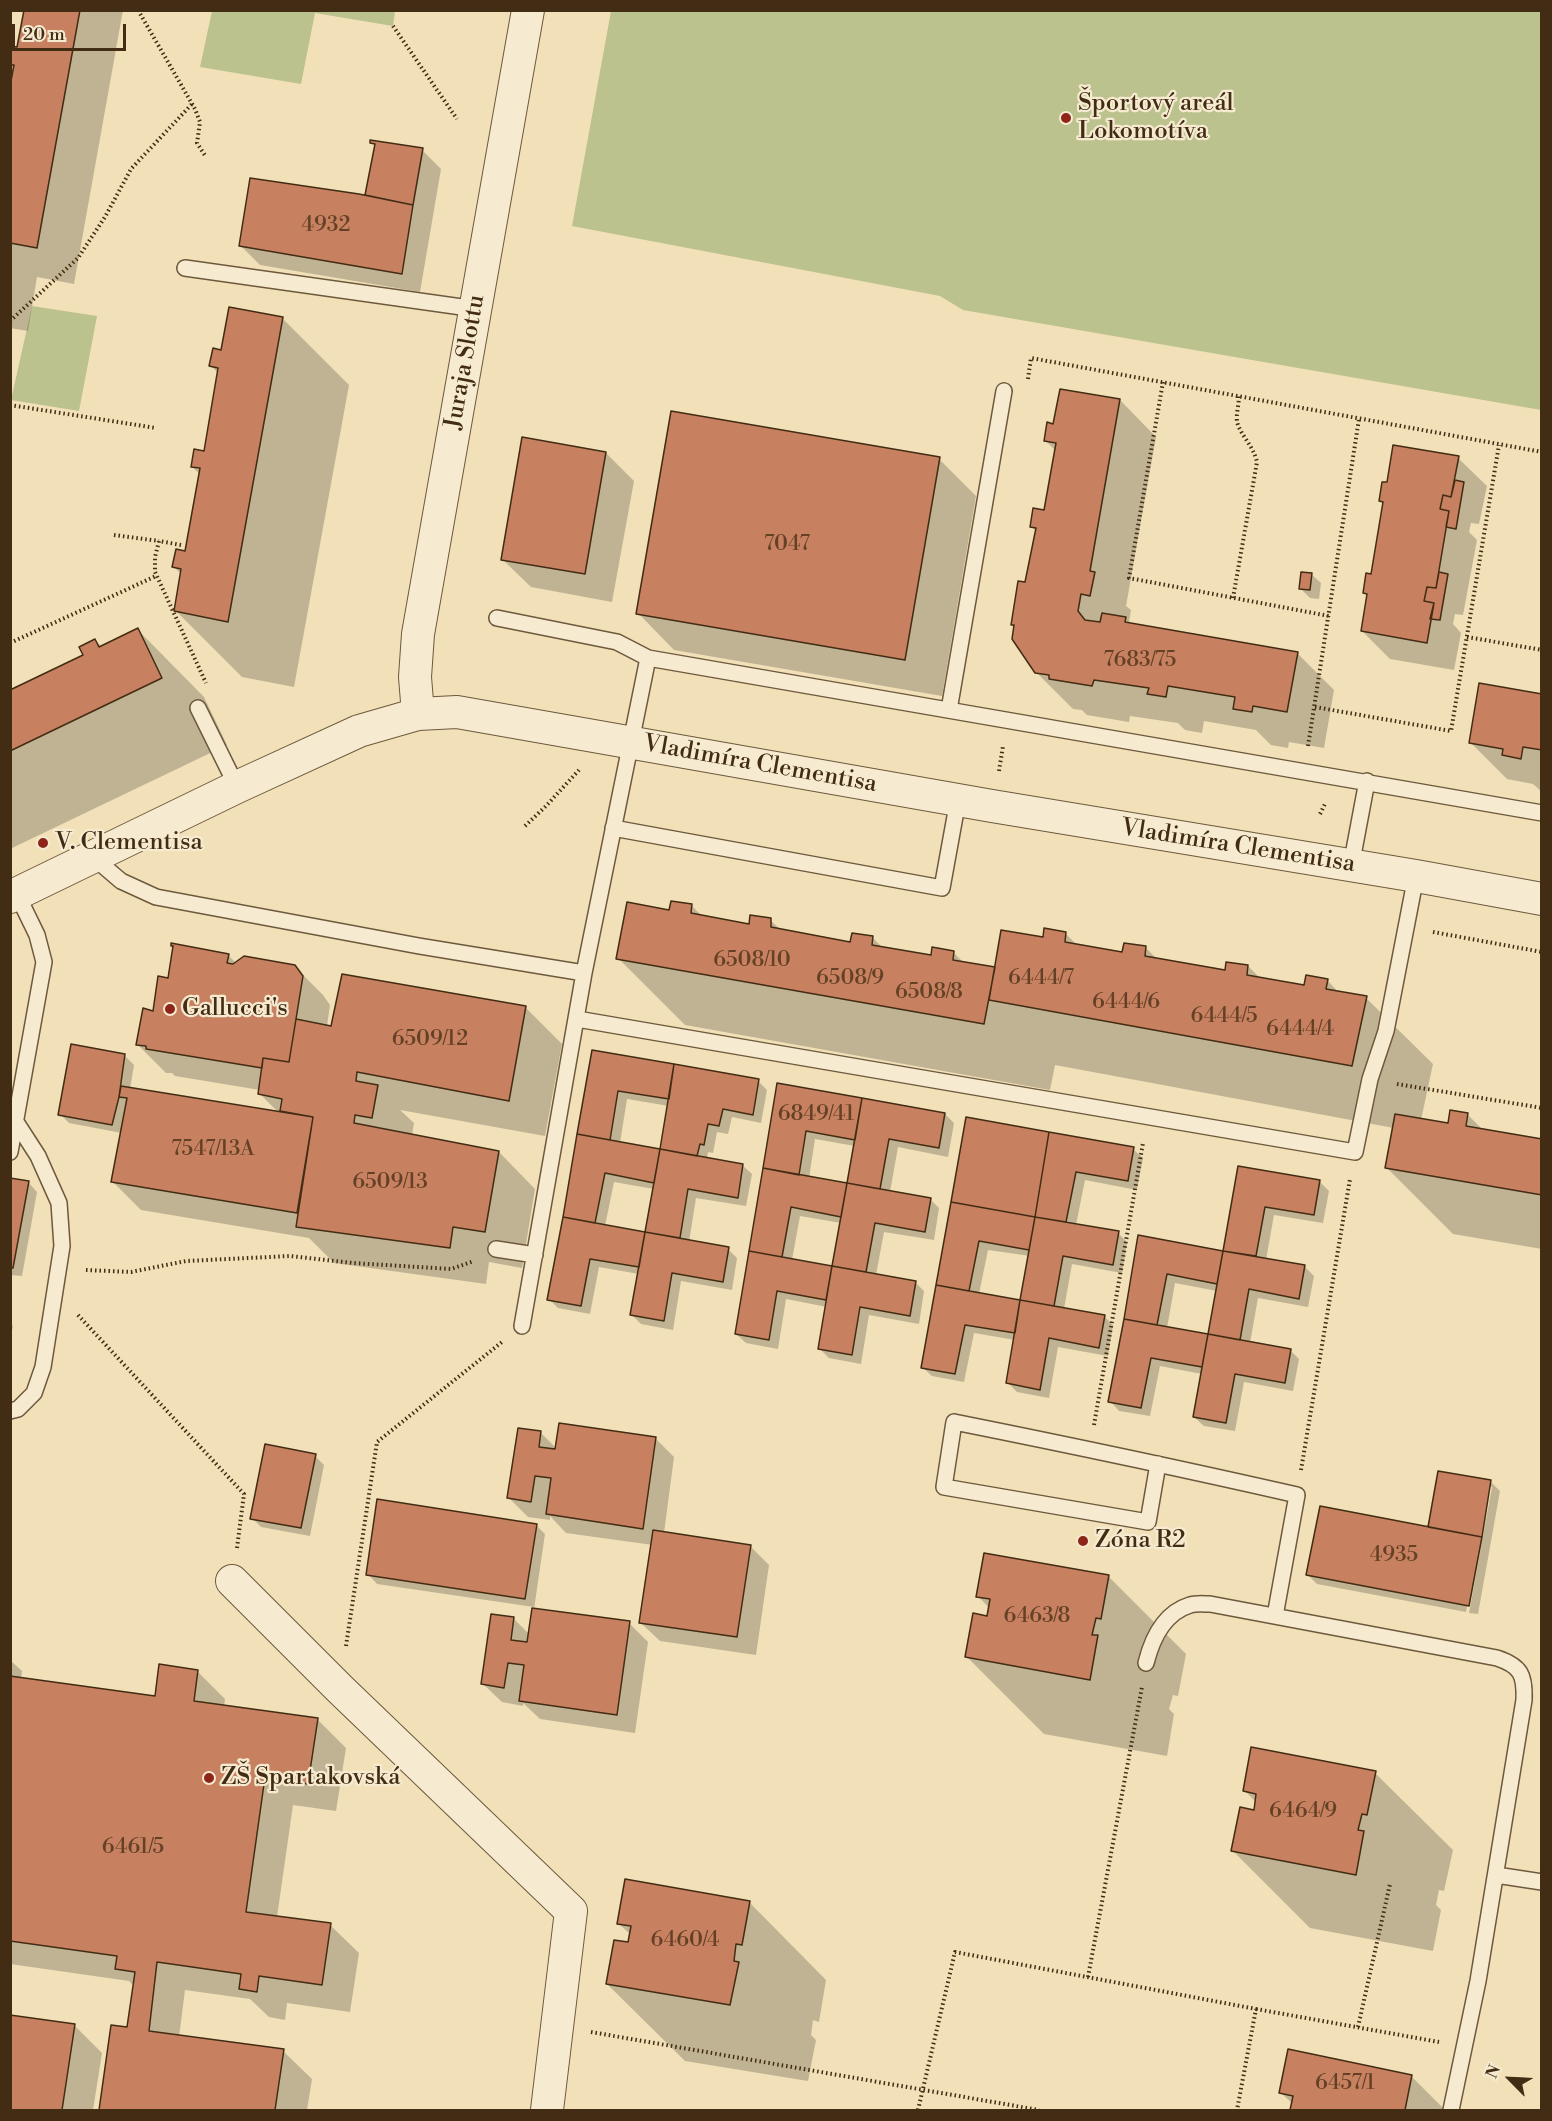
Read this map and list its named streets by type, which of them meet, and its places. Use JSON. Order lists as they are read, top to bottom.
{
  "streets": {
    "street": ["Juraja Slottu", "Vladimíra Clementisa"]
  },
  "crossings": [
    ["Juraja Slottu", "Vladimíra Clementisa"]
  ],
  "places": [
    "Športový areál Lokomotíva",
    "V. Clementisa",
    "Gallucci's",
    "Zóna R2",
    "ZŠ Spartakovská"
  ],
  "house_numbers": [
    "4932",
    "7047",
    "7683/75",
    "6508/10",
    "6508/9",
    "6444/7",
    "6508/8",
    "6444/6",
    "6444/5",
    "6444/4",
    "6509/12",
    "6849/41",
    "7547/13A",
    "6509/13",
    "4935",
    "6463/8",
    "6464/9",
    "6461/5",
    "6460/4",
    "6457/1"
  ],
  "scale_bar": "20 m",
  "north": "top left"
}
